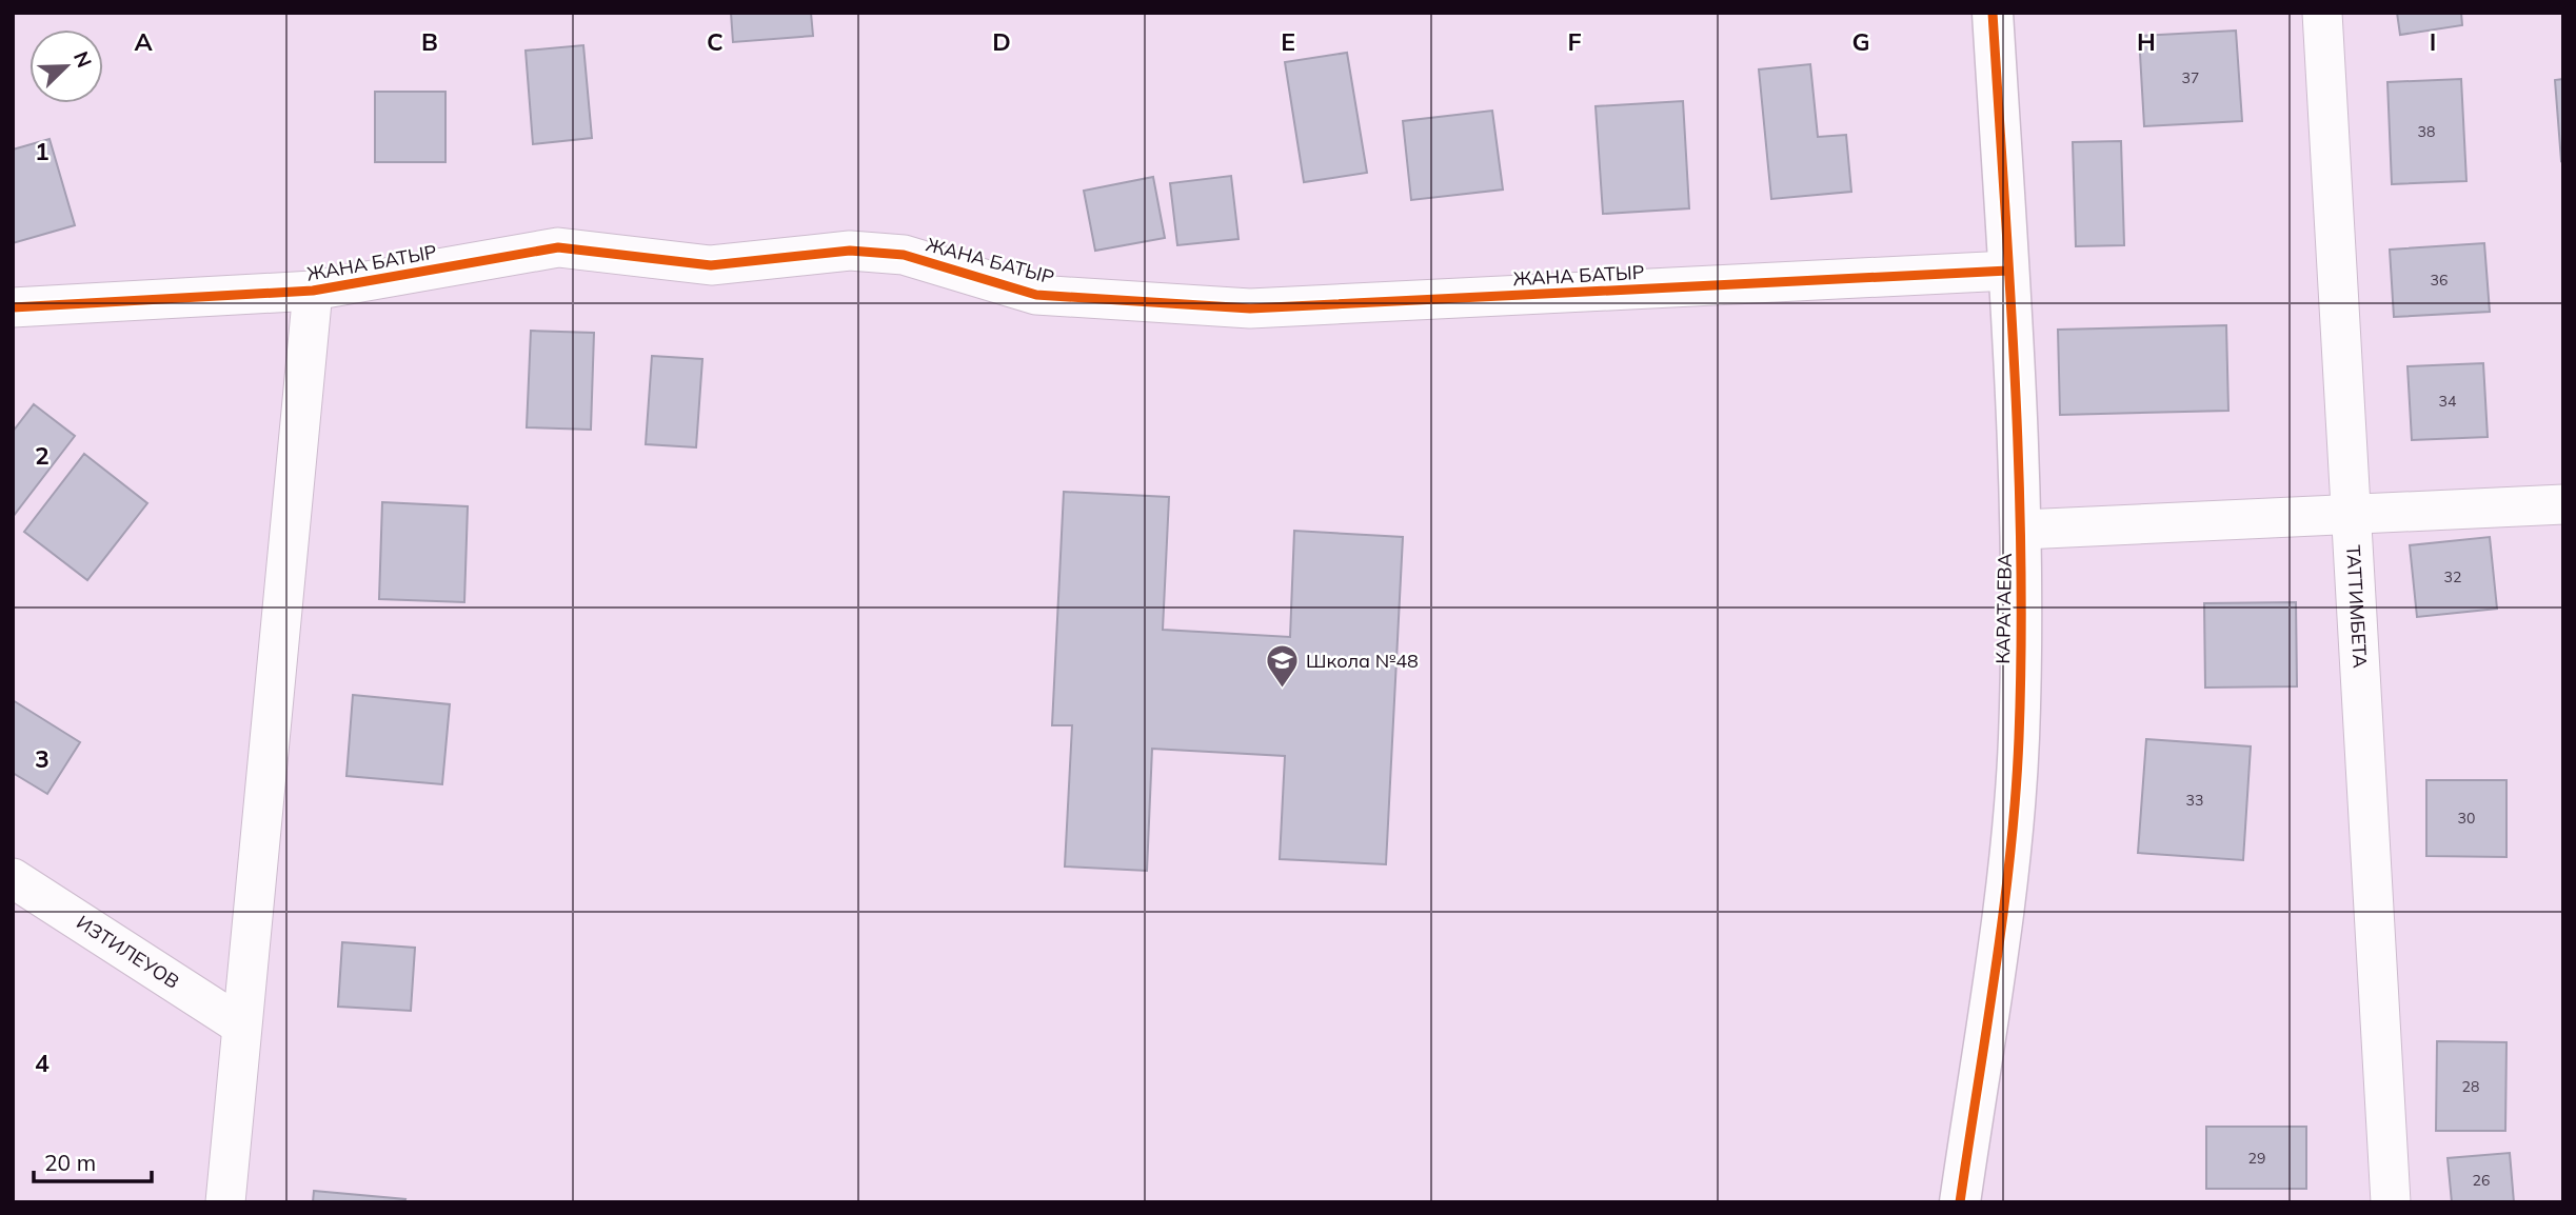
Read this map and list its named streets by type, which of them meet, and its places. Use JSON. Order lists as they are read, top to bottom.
{
  "streets": {
    "street": [
      "ЖАНА БАТЫР",
      "ТАТТИМБЕТА",
      "КАРАТАЕВА",
      "ИЗТИЛЕУОВ"
    ]
  },
  "crossings": [
    ["ЖАНА БАТЫР", "КАРАТАЕВА"]
  ],
  "places": {
    "school or university": ["Школа №48"]
  },
  "house_numbers": [
    "37",
    "38",
    "36",
    "34",
    "32",
    "33",
    "30",
    "28",
    "29",
    "26"
  ],
  "scale_bar": "20 m",
  "north": "top right",
  "grid": {
    "columns": [
      "A",
      "B",
      "C",
      "D",
      "E",
      "F",
      "G",
      "H",
      "I"
    ],
    "rows": [
      "1",
      "2",
      "3",
      "4"
    ]
  }
}
